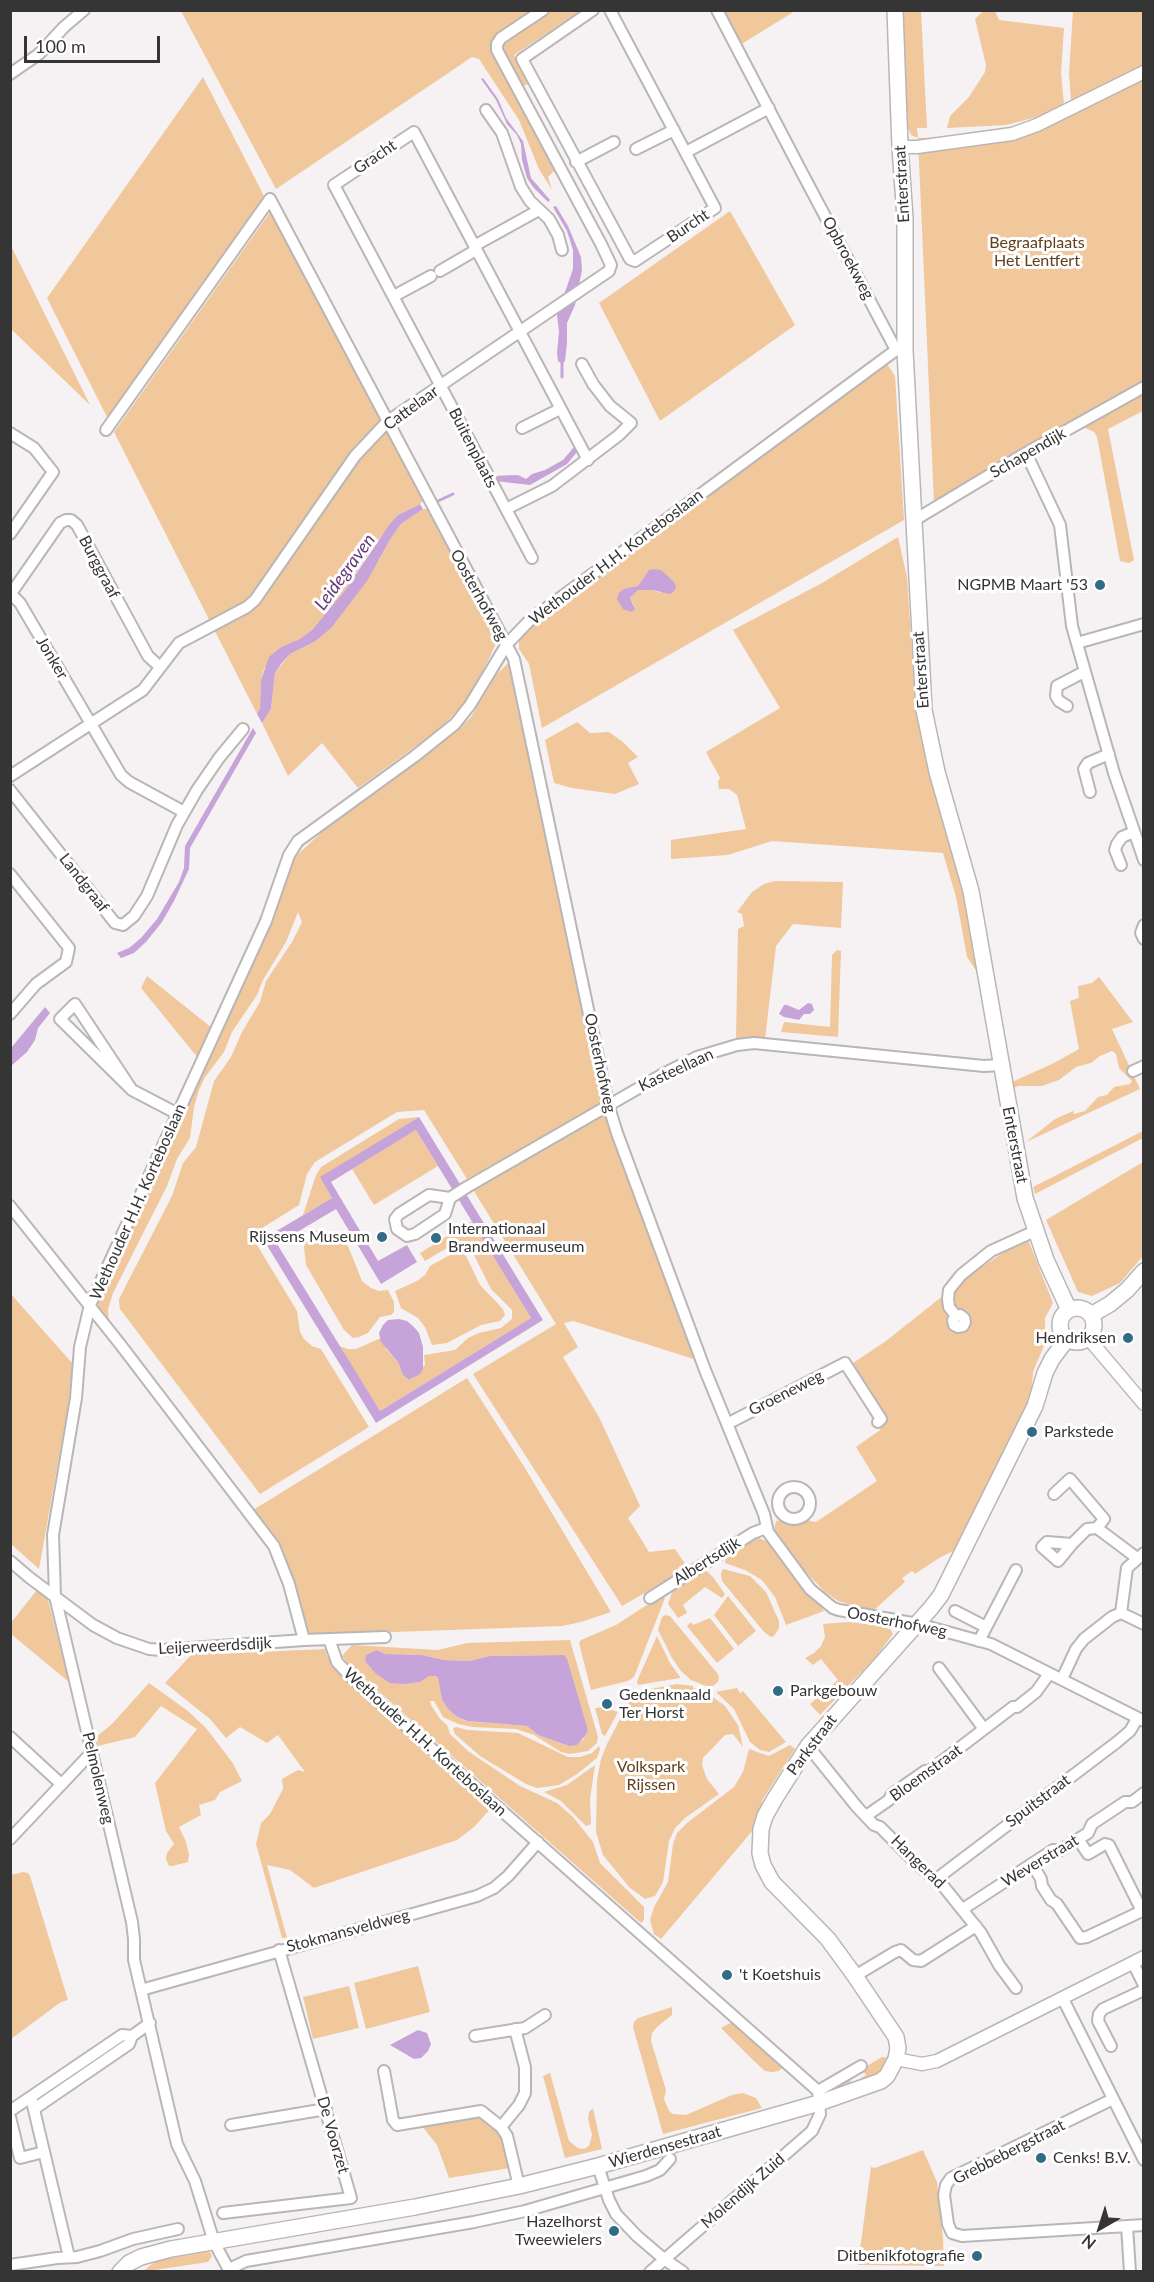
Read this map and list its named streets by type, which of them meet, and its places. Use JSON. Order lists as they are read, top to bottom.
{
  "streets": {
    "main road": ["Enterstraat", "Parkstraat", "Wierdensestraat"],
    "street": [
      "Gracht",
      "Burcht",
      "Opbroekweg",
      "Cattelaar",
      "Buitenplaats",
      "Schapendijk",
      "Wethouder H.H. Korteboslaan",
      "Burggraaf",
      "Oosterhofweg",
      "Jonker",
      "Landgraaf",
      "Kasteellaan",
      "Groeneweg",
      "Albertsdijk",
      "Leijerweerdsdijk",
      "Bloemstraat",
      "Pelmolenweg",
      "Spuitstraat",
      "Weverstraat",
      "Hangerad",
      "Stokmansveldweg",
      "De Voorzet",
      "Grebbebergstraat",
      "Molendijk Zuid"
    ]
  },
  "crossings": [
    ["Gracht", "Cattelaar"],
    ["Gracht", "Buitenplaats"],
    ["Enterstraat", "Opbroekweg"],
    ["Enterstraat", "Schapendijk"],
    ["Enterstraat", "Wethouder H.H. Korteboslaan"],
    ["Enterstraat", "Kasteellaan"],
    ["Enterstraat", "Parkstraat"],
    ["Opbroekweg", "Wethouder H.H. Korteboslaan"],
    ["Cattelaar", "Buitenplaats"],
    ["Cattelaar", "Burggraaf"],
    ["Cattelaar", "Oosterhofweg"],
    ["Cattelaar", "Jonker"],
    ["Wethouder H.H. Korteboslaan", "Oosterhofweg"],
    ["Wethouder H.H. Korteboslaan", "Leijerweerdsdijk"],
    ["Wethouder H.H. Korteboslaan", "Pelmolenweg"],
    ["Wethouder H.H. Korteboslaan", "Stokmansveldweg"],
    ["Wethouder H.H. Korteboslaan", "Wierdensestraat"],
    ["Wethouder H.H. Korteboslaan", "Molendijk Zuid"],
    ["Burggraaf", "Jonker"],
    ["Oosterhofweg", "Kasteellaan"],
    ["Oosterhofweg", "Groeneweg"],
    ["Oosterhofweg", "Albertsdijk"],
    ["Oosterhofweg", "Parkstraat"],
    ["Oosterhofweg", "Bloemstraat"],
    ["Oosterhofweg", "Spuitstraat"],
    ["Leijerweerdsdijk", "Pelmolenweg"],
    ["Parkstraat", "Hangerad"],
    ["Parkstraat", "Wierdensestraat"],
    ["Bloemstraat", "Hangerad"],
    ["Pelmolenweg", "Stokmansveldweg"],
    ["Pelmolenweg", "Wierdensestraat"],
    ["Spuitstraat", "Hangerad"],
    ["Weverstraat", "Hangerad"],
    ["Stokmansveldweg", "De Voorzet"],
    ["Wierdensestraat", "Molendijk Zuid"]
  ],
  "water": ["Leidegraven"],
  "parks": ["Begraafplaats Het Lentfert", "Volkspark Rijssen"],
  "places": [
    "NGPMB Maart '53",
    "Rijssens Museum",
    "Internationaal Brandweermuseum",
    "Hendriksen",
    "Parkstede",
    "Parkgebouw",
    "Gedenknaald Ter Horst",
    "'t Koetshuis",
    "Cenks! B.V.",
    "Hazelhorst Tweewielers",
    "Ditbenikfotografie"
  ],
  "scale_bar": "100 m",
  "north": "bottom left"
}
